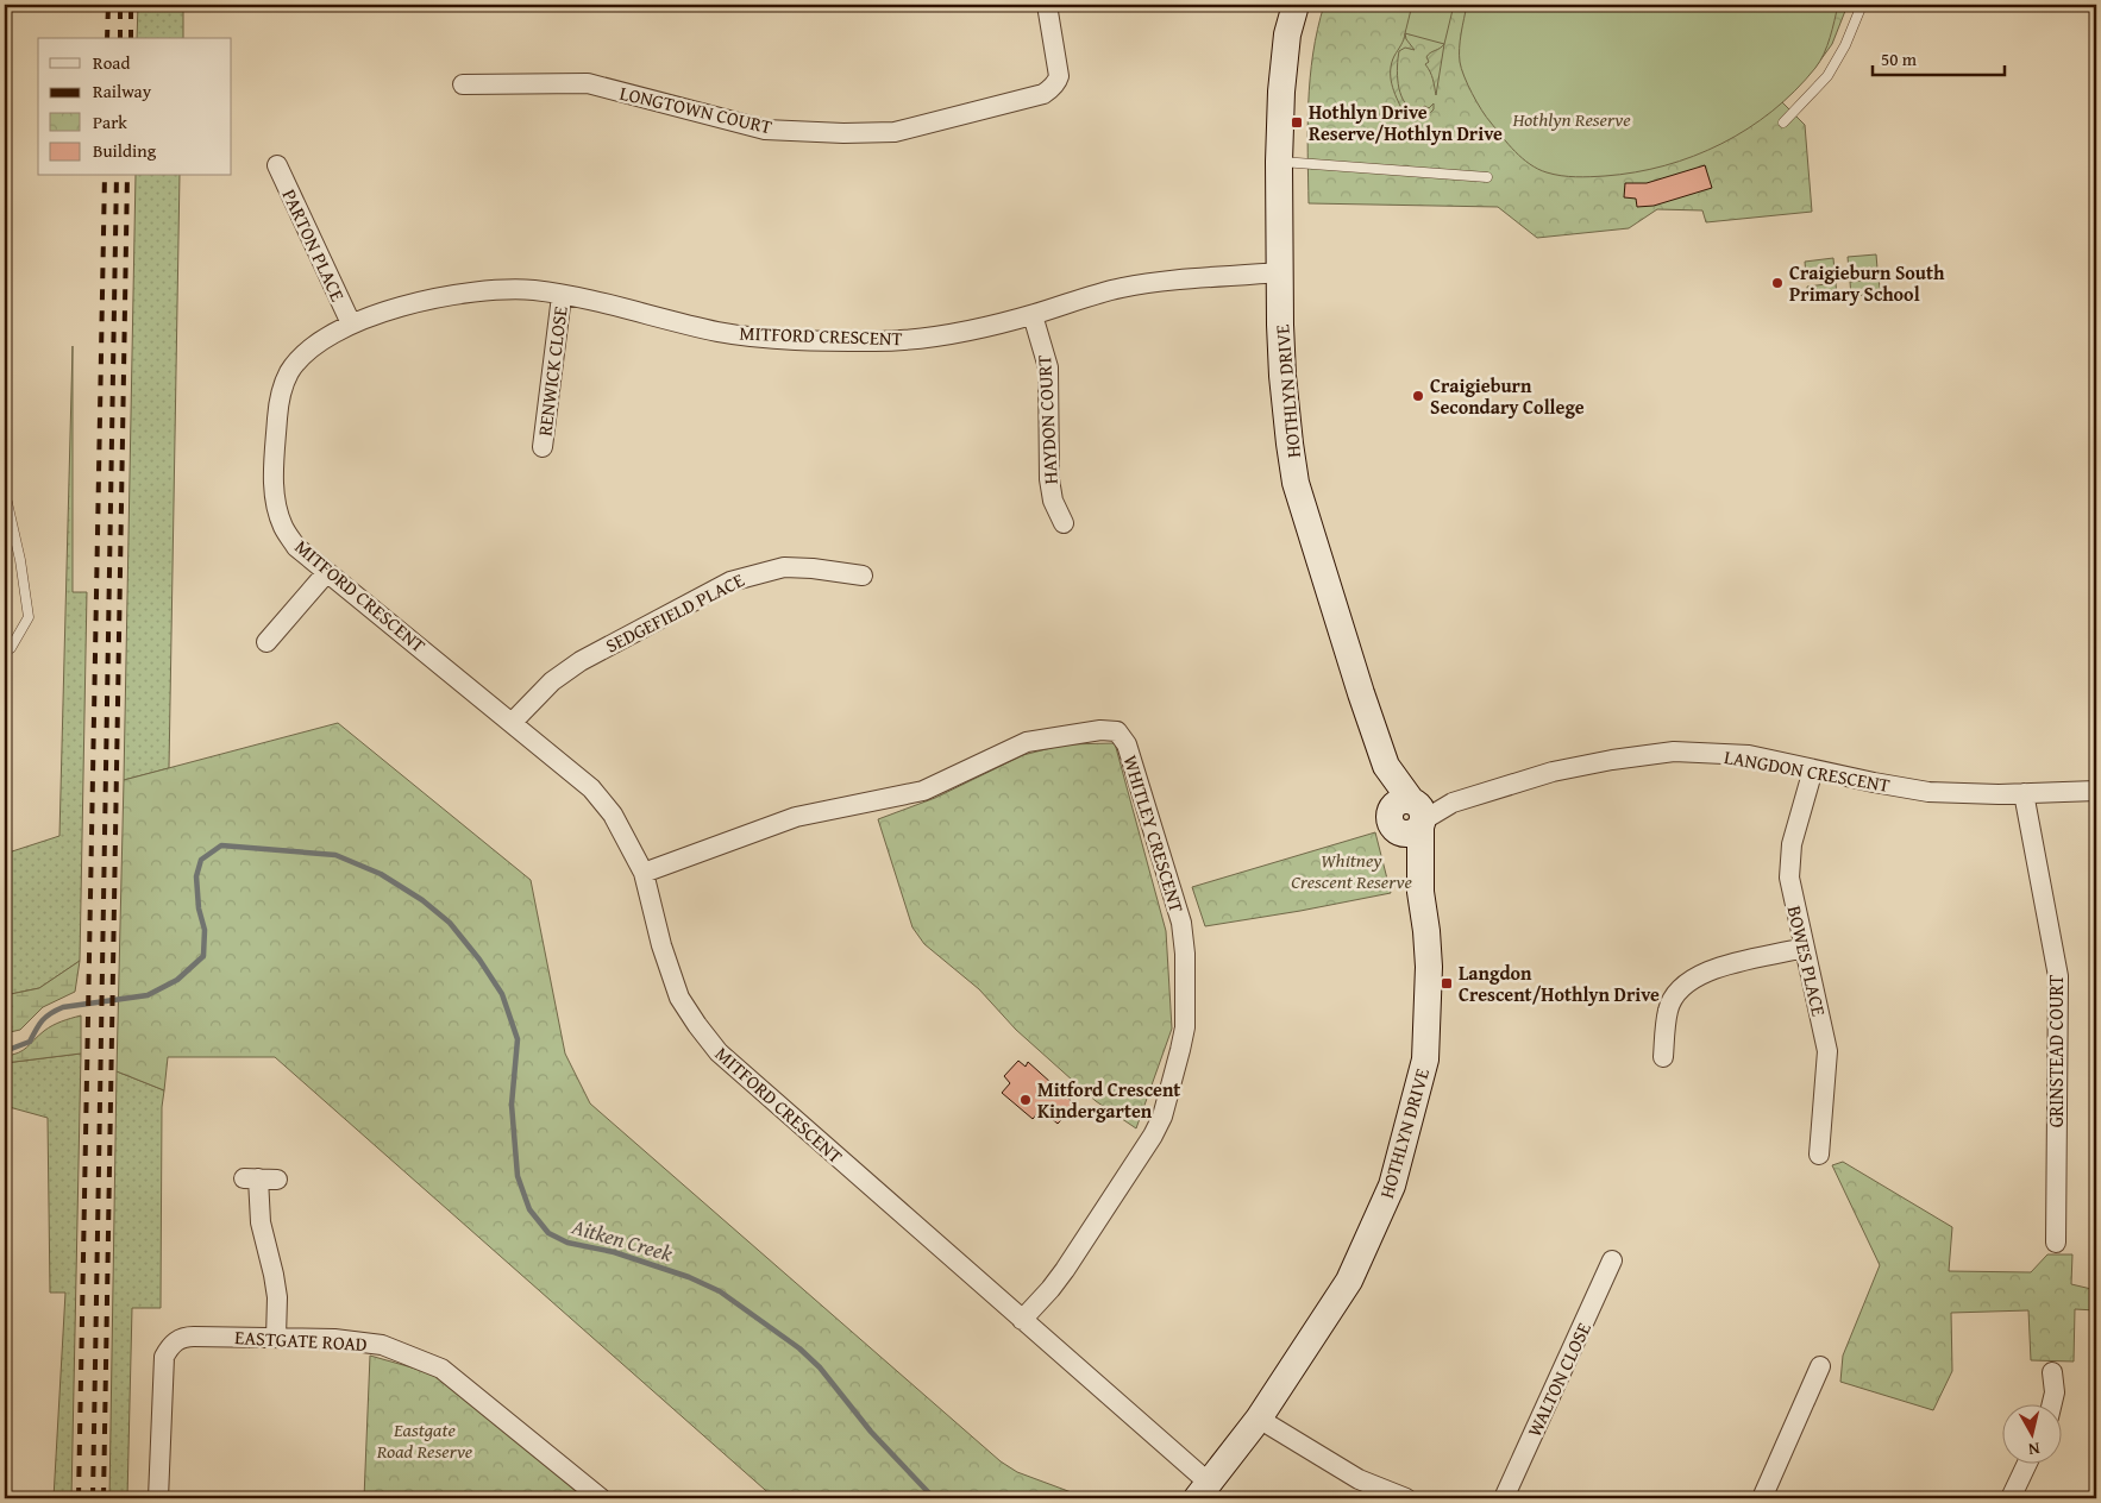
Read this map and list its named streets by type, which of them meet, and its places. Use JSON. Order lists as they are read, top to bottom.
{
  "streets": {
    "street": [
      "LONGTOWN COURT",
      "PARTON PLACE",
      "MITFORD CRESCENT",
      "RENWICK CLOSE",
      "HOTHLYN DRIVE",
      "HAYDON COURT",
      "SEDGEFIELD PLACE",
      "LANGDON CRESCENT",
      "WHITLEY CRESCENT",
      "BOWES PLACE",
      "GRINSTEAD COURT",
      "EASTGATE ROAD",
      "WALTON CLOSE"
    ]
  },
  "crossings": [
    ["PARTON PLACE", "MITFORD CRESCENT"],
    ["MITFORD CRESCENT", "RENWICK CLOSE"],
    ["MITFORD CRESCENT", "HOTHLYN DRIVE"],
    ["MITFORD CRESCENT", "HAYDON COURT"],
    ["MITFORD CRESCENT", "SEDGEFIELD PLACE"],
    ["MITFORD CRESCENT", "WHITLEY CRESCENT"],
    ["HOTHLYN DRIVE", "LANGDON CRESCENT"],
    ["LANGDON CRESCENT", "BOWES PLACE"],
    ["LANGDON CRESCENT", "GRINSTEAD COURT"]
  ],
  "water": ["Aitken Creek"],
  "parks": ["Hothlyn Reserve", "Whitney Crescent Reserve", "Eastgate Road Reserve"],
  "places": {
    "transit": ["Hothlyn Drive Reserve/Hothlyn Drive", "Langdon Crescent/Hothlyn Drive"],
    "other": ["Craigieburn South Primary School", "Craigieburn Secondary College", "Mitford Crescent Kindergarten"]
  },
  "legend": [
    "Road",
    "Railway",
    "Park",
    "Building"
  ],
  "scale_bar": "50 m",
  "north": "bottom"
}
